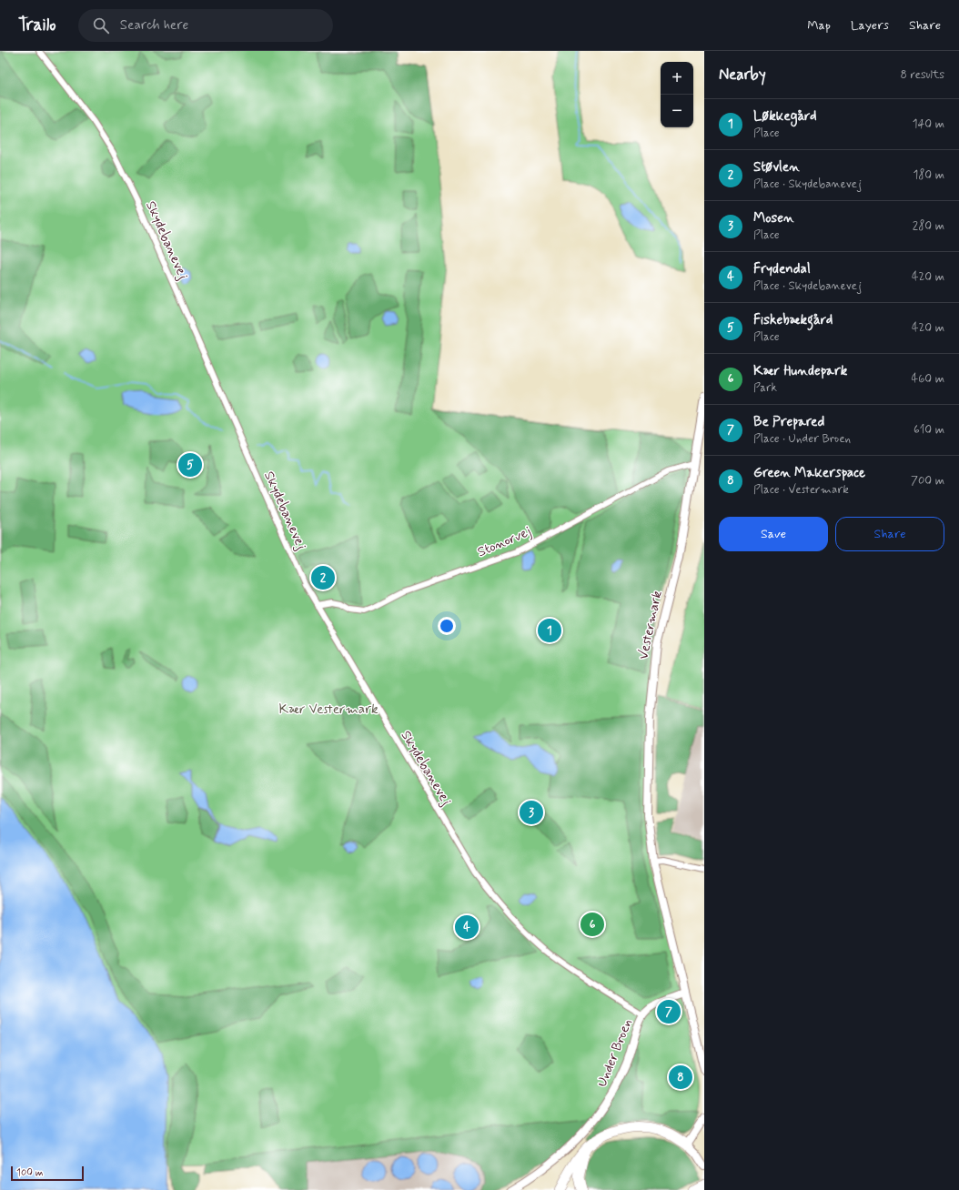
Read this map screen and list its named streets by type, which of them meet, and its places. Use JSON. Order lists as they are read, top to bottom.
{
  "streets": {
    "street": [
      "Skydebanevej",
      "Stonorvej",
      "Vestermark",
      "Under Broen"
    ]
  },
  "crossings": [
    ["Skydebanevej", "Stonorvej"],
    ["Skydebanevej", "Under Broen"],
    ["Stonorvej", "Vestermark"],
    ["Vestermark", "Under Broen"]
  ],
  "parks": ["Kær Vestermark"],
  "scale_bar": "100 m",
  "page": {
    "header": "Trailo",
    "search": "Search here",
    "nav": ["Map", "Layers", "Share"],
    "heading": ["Nearby", "8 results"],
    "map_buttons": ["+", "−"],
    "list": [
      {
        "mark": "1",
        "name": "Løkkegård",
        "note": "Place",
        "value": "140 m"
      },
      {
        "mark": "2",
        "name": "Støvlen",
        "note": "Place · Skydebanevej",
        "value": "180 m"
      },
      {
        "mark": "3",
        "name": "Mosen",
        "note": "Place",
        "value": "280 m"
      },
      {
        "mark": "4",
        "name": "Frydendal",
        "note": "Place · Skydebanevej",
        "value": "420 m"
      },
      {
        "mark": "5",
        "name": "Fiskebækgård",
        "note": "Place",
        "value": "420 m"
      },
      {
        "mark": "6",
        "name": "Kær Hundepark",
        "note": "Park",
        "value": "460 m"
      },
      {
        "mark": "7",
        "name": "Be Prepared",
        "note": "Place · Under Broen",
        "value": "610 m"
      },
      {
        "mark": "8",
        "name": "Green Makerspace",
        "note": "Place · Vestermark",
        "value": "700 m"
      }
    ],
    "pins": [
      "5",
      "2",
      "1",
      "3",
      "6",
      "4",
      "7",
      "8"
    ],
    "buttons": ["Save", "Share"],
    "scale": "100 m"
  }
}
